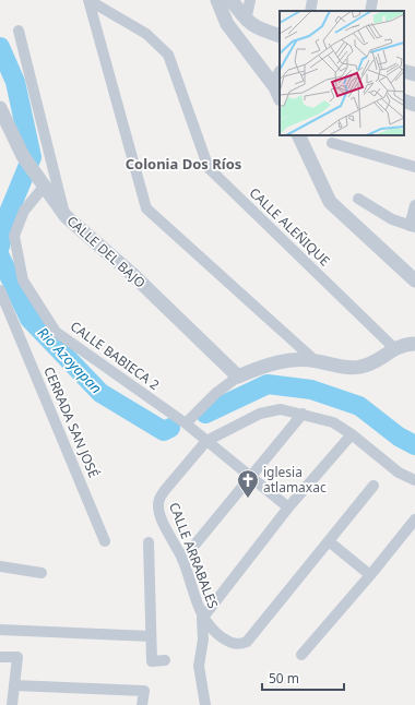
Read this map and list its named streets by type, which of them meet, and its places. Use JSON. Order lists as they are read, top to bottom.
{
  "streets": {
    "street": [
      "CALLE ALEÑIQUE",
      "CALLE DEL BAJO",
      "CALLE BABIECA 2",
      "CERRADA SAN JOSÉ",
      "CALLE ARRABALES"
    ]
  },
  "crossings": [
    ["CALLE DEL BAJO", "CALLE BABIECA 2"],
    ["CALLE BABIECA 2", "CALLE ARRABALES"]
  ],
  "districts": ["Colonia Dos Ríos"],
  "water": ["Rio Azoyapan"],
  "places": {
    "church": ["iglesia atlamaxac"]
  },
  "scale_bar": "50 m"
}
